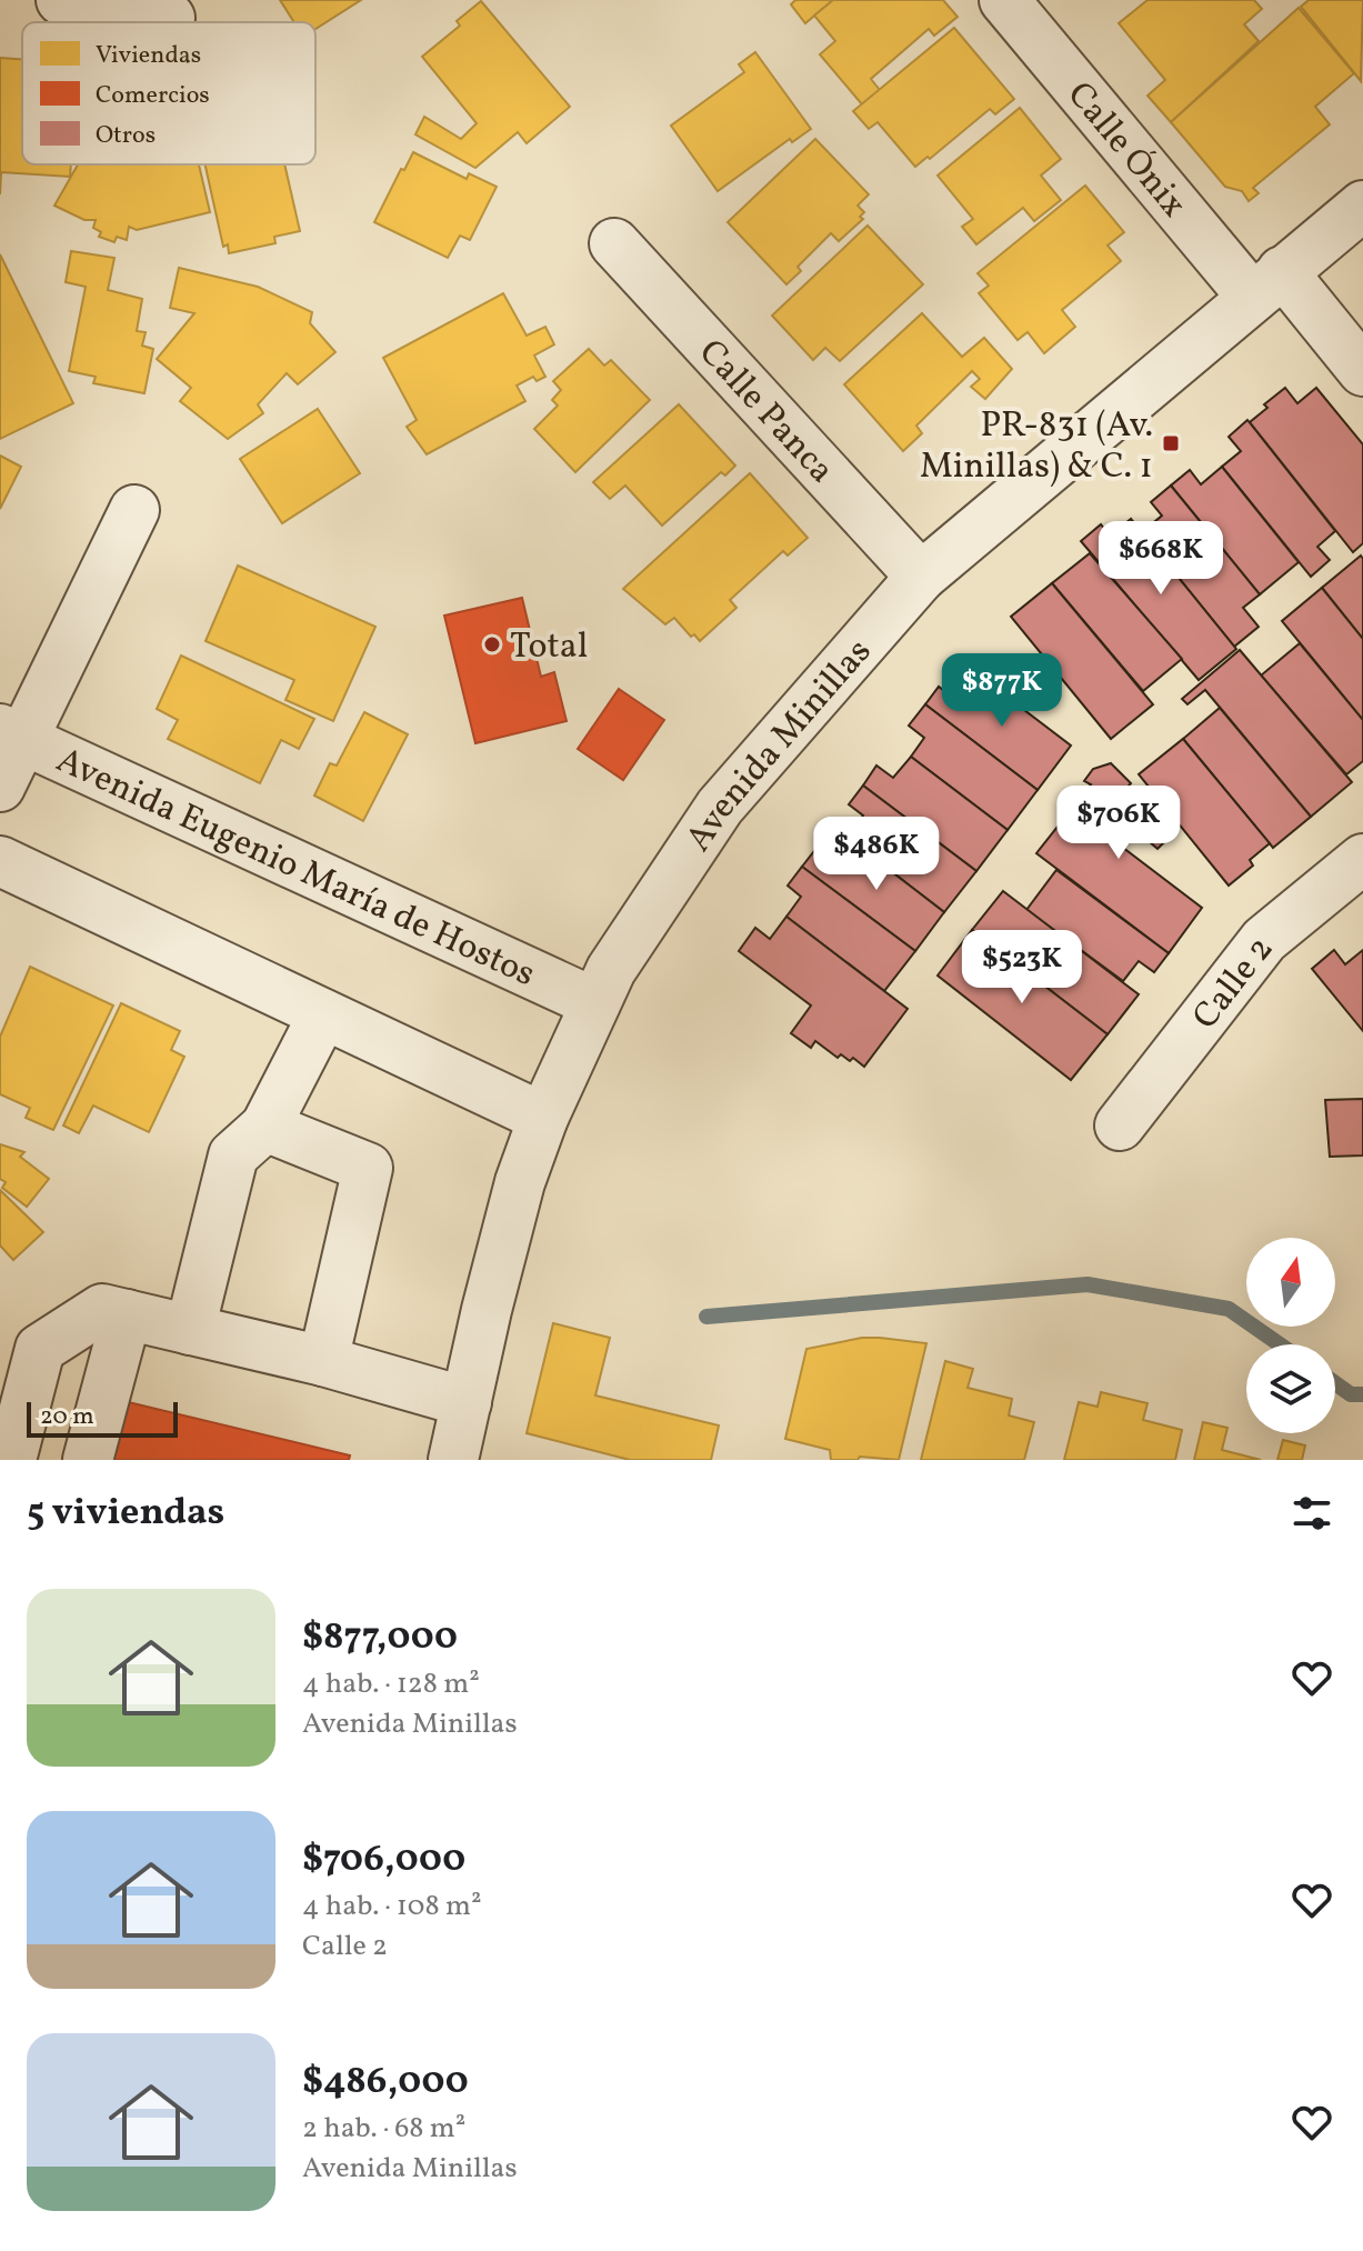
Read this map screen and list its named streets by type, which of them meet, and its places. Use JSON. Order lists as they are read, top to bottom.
{
  "streets": {
    "street": [
      "Calle Ónix",
      "Calle Panca",
      "Avenida Minillas",
      "Avenida Eugenio María de Hostos",
      "Calle 2"
    ]
  },
  "crossings": [
    ["Calle Ónix", "Avenida Minillas"],
    ["Calle Panca", "Avenida Minillas"],
    ["Avenida Minillas", "Avenida Eugenio María de Hostos"]
  ],
  "places": {
    "transit": ["PR-831 (Av. Minillas) & C. 1"],
    "other": ["Total"]
  },
  "legend": ["Viviendas", "Comercios", "Otros"],
  "scale_bar": "20 m",
  "north": "top",
  "page": {
    "price": [
      "$668K",
      "$877K",
      "$706K",
      "$486K",
      "$523K"
    ],
    "scale": "20 m",
    "heading": "5 viviendas",
    "list": [
      {
        "name": "$877,000",
        "note": "4 hab. · 128 m² · Avenida Minillas"
      },
      {
        "name": "$706,000",
        "note": "4 hab. · 108 m² · Calle 2"
      },
      {
        "name": "$486,000",
        "note": "2 hab. · 68 m² · Avenida Minillas"
      }
    ]
  }
}
